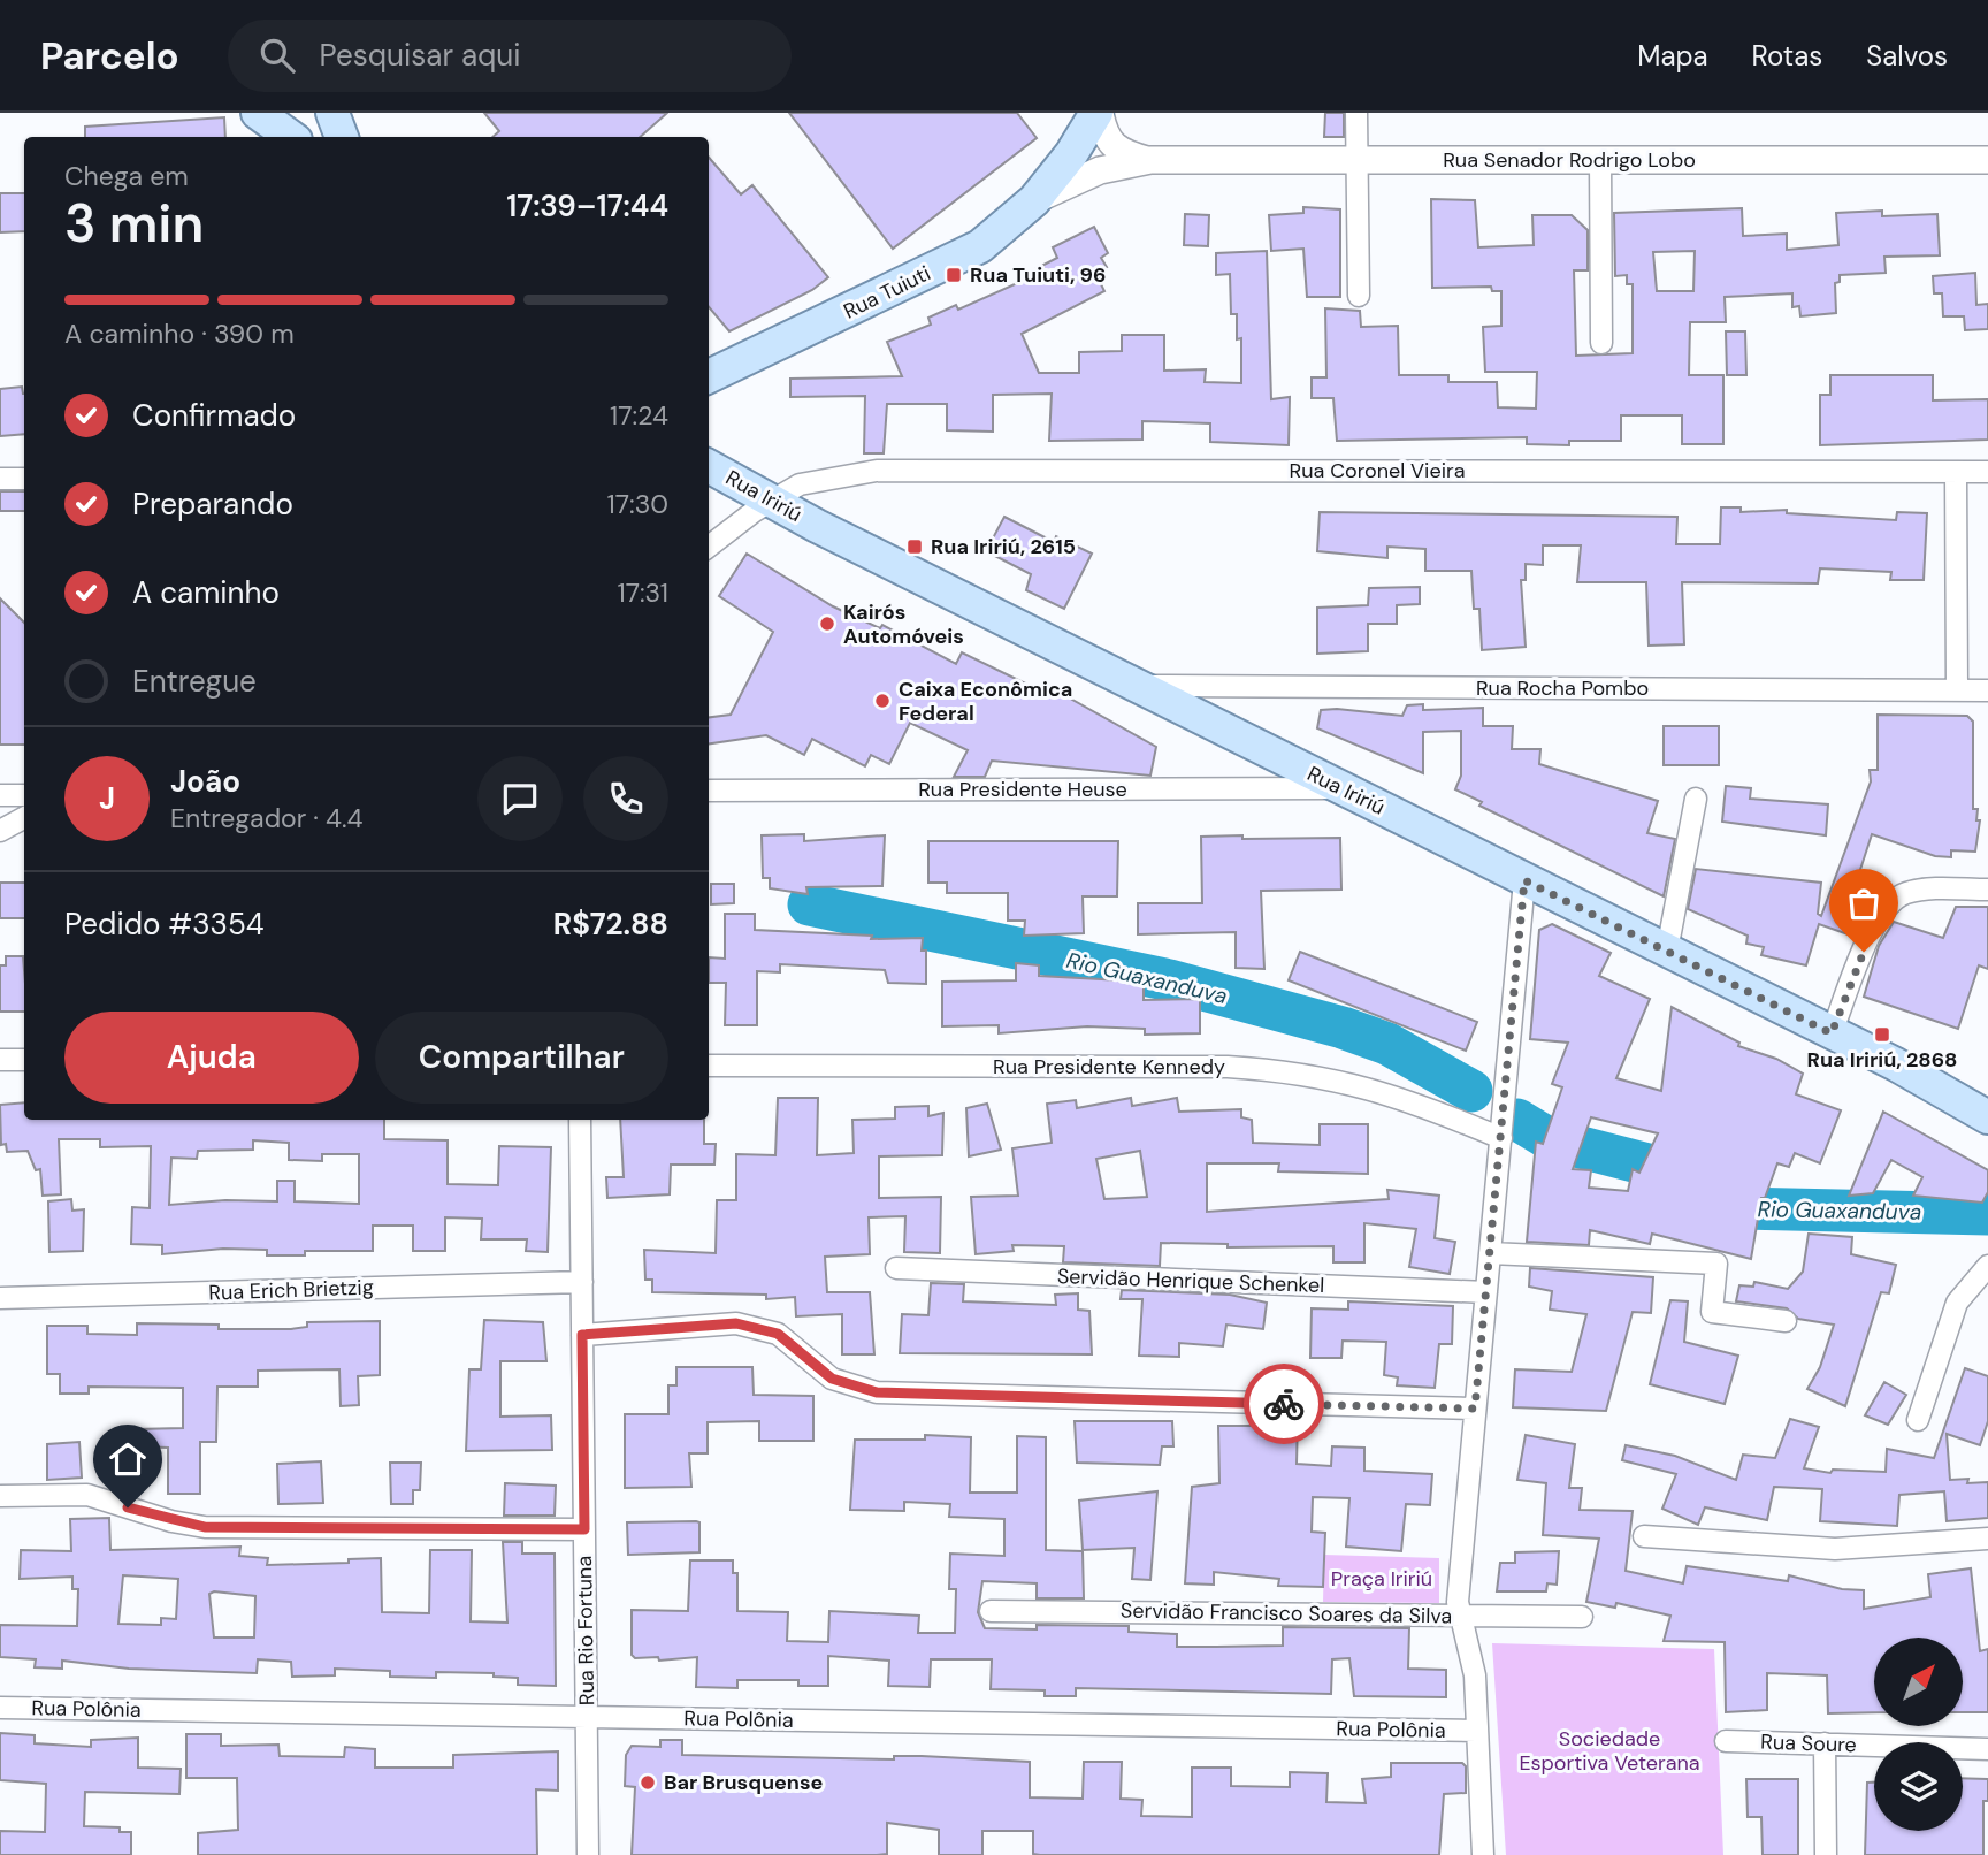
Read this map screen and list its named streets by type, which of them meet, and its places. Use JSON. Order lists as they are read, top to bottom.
{
  "streets": {
    "main road": ["Rua Tuiuti", "Rua Iririú"],
    "street": [
      "Rua Senador Rodrigo Lobo",
      "Rua Coronel Vieira",
      "Rua Rocha Pombo",
      "Rua Presidente Heuse",
      "Rua Presidente Kennedy",
      "Servidão Henrique Schenkel",
      "Rua Erich Brietzig",
      "Servidão Francisco Soares da Silva",
      "Rua Rio Fortuna",
      "Rua Polônia",
      "Rua Soure"
    ]
  },
  "crossings": [
    ["Rua Senador Rodrigo Lobo", "Rua Tuiuti"],
    ["Rua Coronel Vieira", "Rua Iririú"],
    ["Rua Iririú", "Rua Rocha Pombo"],
    ["Rua Iririú", "Rua Presidente Heuse"],
    ["Rua Erich Brietzig", "Rua Rio Fortuna"],
    ["Rua Rio Fortuna", "Rua Polônia"]
  ],
  "water": ["Rio Guaxanduva"],
  "parks": ["Praça Iririú", "Sociedade Esportiva Veterana"],
  "places": {
    "transit": ["Rua Tuiuti, 96", "Rua Iririú, 2615", "Rua Iririú, 2868"],
    "other": ["Kairós Automóveis", "Caixa Econômica Federal", "Bar Brusquense"]
  },
  "north": "top right",
  "page": {
    "header": "Parcelo",
    "search": "Pesquisar aqui",
    "nav": ["Mapa", "Rotas", "Salvos"],
    "heading": ["3 min", "Chega em", "17:39–17:44"],
    "panel": [
      "João",
      "Entregador · 4.4",
      "Pedido #3354",
      "R$72.88"
    ],
    "bar": "A caminho · 390 m",
    "list": [
      ["Confirmado", "17:24"],
      ["Preparando", "17:30"],
      ["A caminho", "17:31"],
      "Entregue"
    ],
    "round": "J",
    "buttons": ["Ajuda", "Compartilhar"]
  }
}
